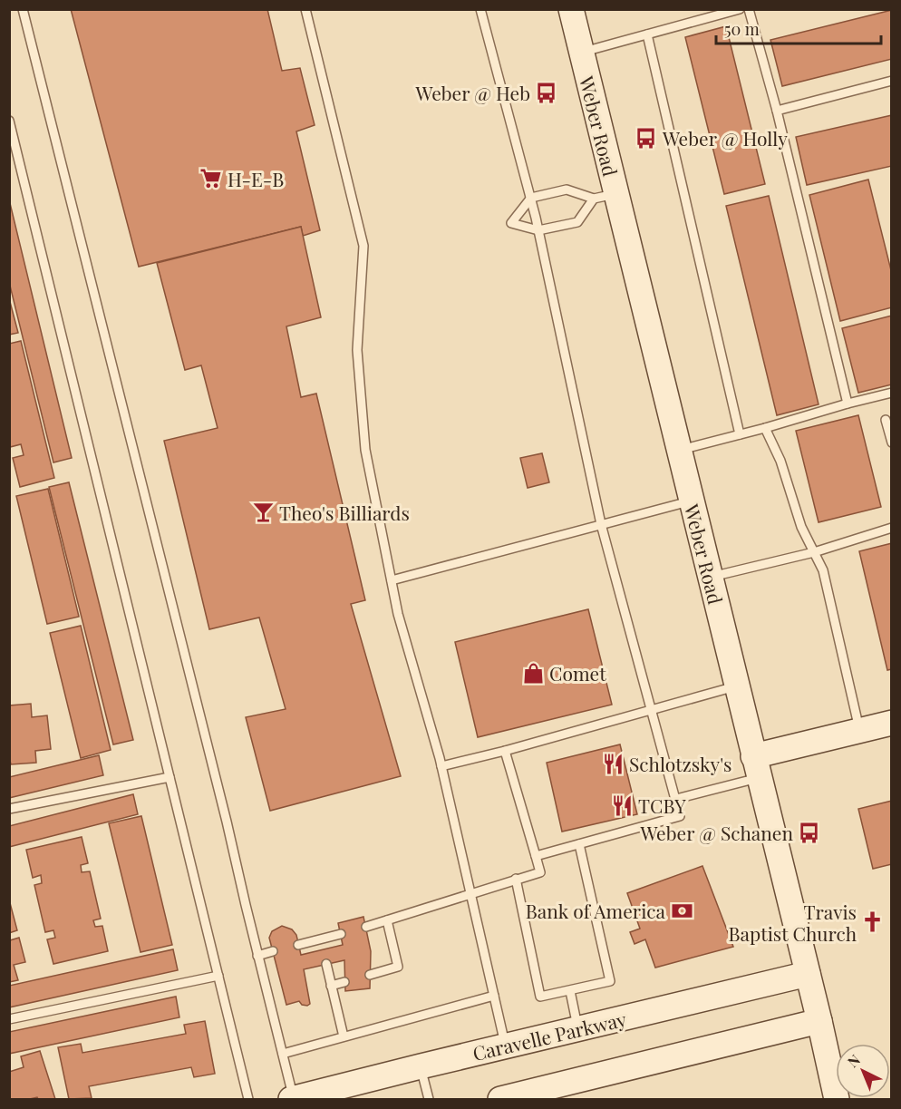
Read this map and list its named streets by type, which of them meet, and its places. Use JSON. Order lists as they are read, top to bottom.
{
  "streets": {
    "main road": ["Weber Road", "Caravelle Parkway"]
  },
  "crossings": [
    ["Weber Road", "Caravelle Parkway"]
  ],
  "places": {
    "bus stop": ["Weber @ Heb", "Weber @ Holly", "Weber @ Schanen"],
    "supermarket": ["H-E-B"],
    "bar": ["Theo's Billiards"],
    "shop": ["Comet"],
    "restaurant": ["Schlotzsky's", "TCBY"],
    "bank": ["Bank of America"],
    "church": ["Travis Baptist Church"]
  },
  "scale_bar": "50 m",
  "north": "top left"
}
